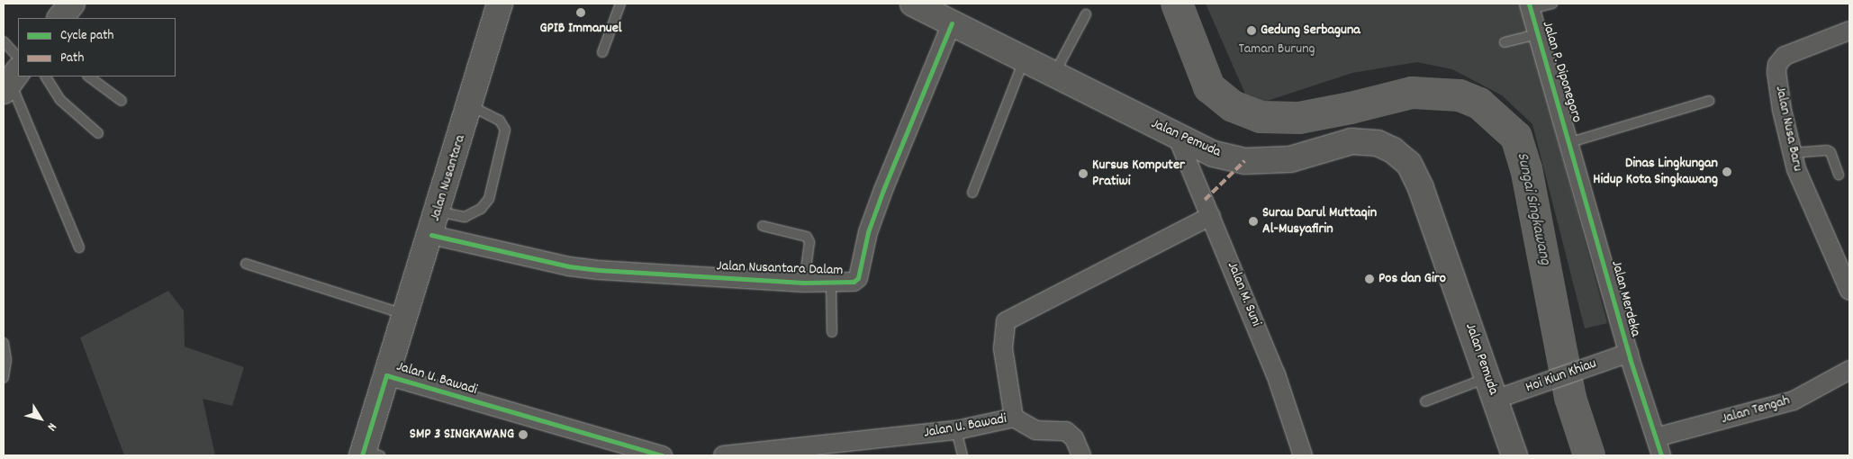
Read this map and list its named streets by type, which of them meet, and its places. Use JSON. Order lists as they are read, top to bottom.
{
  "streets": {
    "main road": ["Jalan Pemuda", "Jalan Nusantara"],
    "street": [
      "Jalan P. Diponegoro",
      "Jalan Nusa Baru",
      "Jalan Nusantara Dalam",
      "Jalan M. Suni",
      "Jalan Merdeka",
      "Hoi Kiun Khiau",
      "Jalan U. Bawadi",
      "Jalan Tengah"
    ]
  },
  "crossings": [
    ["Jalan P. Diponegoro", "Jalan Merdeka"],
    ["Jalan Pemuda", "Jalan Nusantara Dalam"],
    ["Jalan Pemuda", "Jalan M. Suni"],
    ["Jalan Pemuda", "Hoi Kiun Khiau"],
    ["Jalan Nusantara", "Jalan Nusantara Dalam"],
    ["Jalan Nusantara", "Jalan U. Bawadi"],
    ["Jalan M. Suni", "Jalan U. Bawadi"],
    ["Jalan Merdeka", "Hoi Kiun Khiau"],
    ["Jalan Merdeka", "Jalan Tengah"]
  ],
  "water": ["Sungai Singkawang"],
  "parks": ["Taman Burung"],
  "places": [
    "GPIB Immanuel",
    "Gedung Serbaguna",
    "Dinas Lingkungan Hidup Kota Singkawang",
    "Kursus Komputer Pratiwi",
    "Surau Darul Muttaqin Al-Musyafirin",
    "Pos dan Giro",
    "SMP 3 SINGKAWANG"
  ],
  "legend": ["Cycle path", "Path"],
  "north": "bottom right"
}
